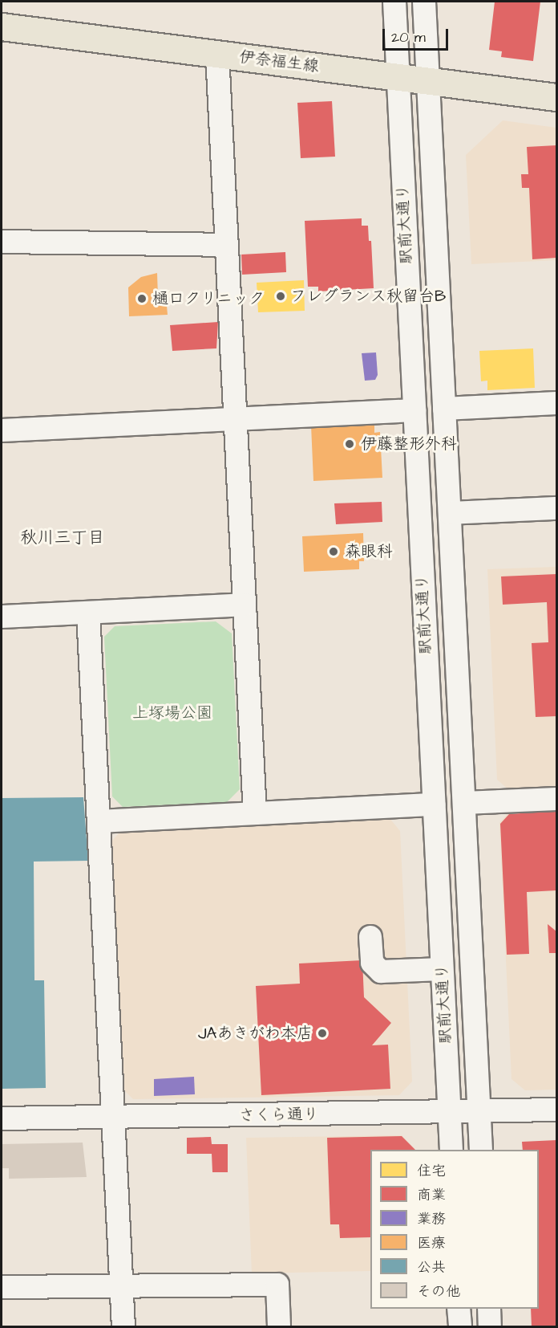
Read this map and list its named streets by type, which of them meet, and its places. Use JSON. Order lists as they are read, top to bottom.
{
  "streets": {
    "main road": ["伊奈福生線"],
    "street": ["駅前大通り", "さくら通り"]
  },
  "crossings": [
    ["伊奈福生線", "駅前大通り"],
    ["駅前大通り", "さくら通り"]
  ],
  "districts": ["秋川三丁目"],
  "parks": ["上塚場公園"],
  "places": [
    "フレグランス秋留台B",
    "樋口クリニック",
    "伊藤整形外科",
    "森眼科",
    "JAあきがわ本店"
  ],
  "legend": [
    "住宅",
    "商業",
    "業務",
    "医療",
    "公共",
    "その他"
  ],
  "scale_bar": "20 m"
}
